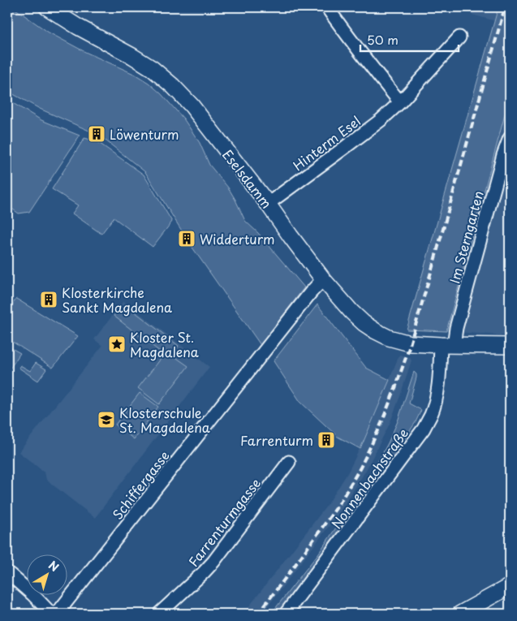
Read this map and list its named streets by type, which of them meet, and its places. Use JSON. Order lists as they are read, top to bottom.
{
  "streets": {
    "street": [
      "Hinterm Esel",
      "Eselsdamm",
      "Im Sterngarten",
      "Nonnenbachstraße",
      "Schiffergasse",
      "Farrenturmgasse"
    ]
  },
  "crossings": [
    ["Hinterm Esel", "Eselsdamm"],
    ["Eselsdamm", "Im Sterngarten"],
    ["Eselsdamm", "Nonnenbachstraße"],
    ["Eselsdamm", "Schiffergasse"],
    ["Im Sterngarten", "Nonnenbachstraße"]
  ],
  "places": {
    "building": [
      "Löwenturm",
      "Widderturm",
      "Klosterkirche Sankt Magdalena",
      "Farrenturm"
    ],
    "place": ["Kloster St. Magdalena"],
    "school or university": ["Klosterschule St. Magdalena"]
  },
  "scale_bar": "50 m",
  "north": "top right"
}
